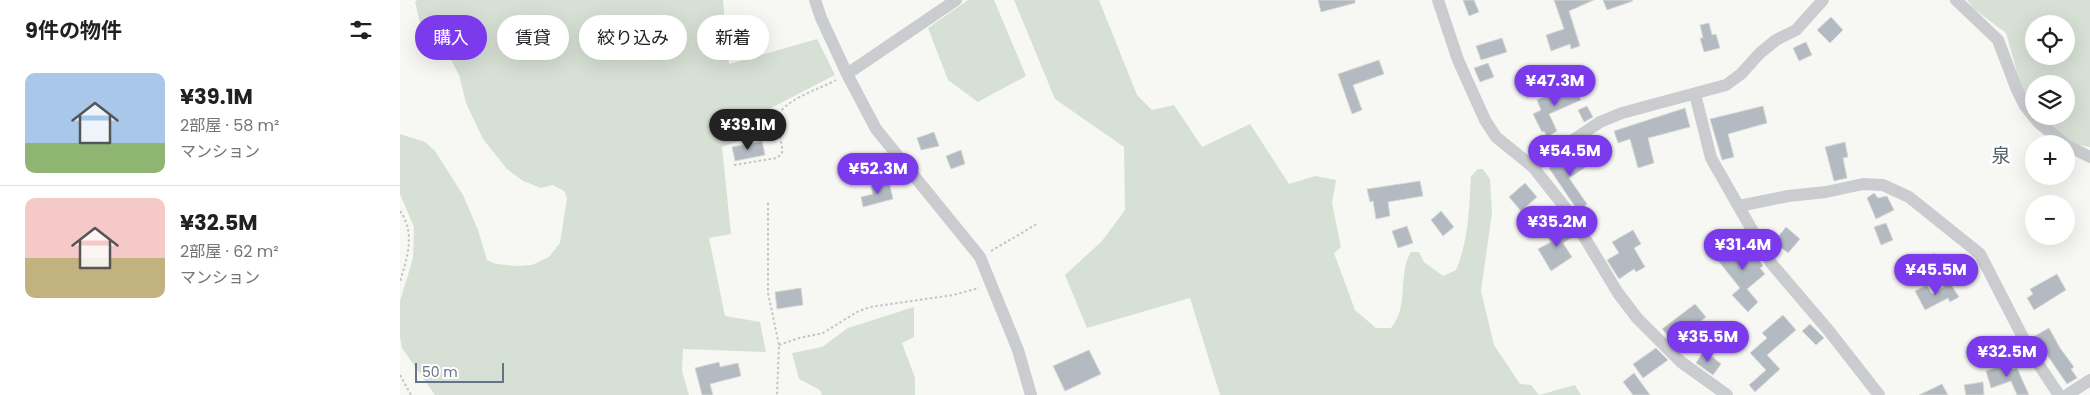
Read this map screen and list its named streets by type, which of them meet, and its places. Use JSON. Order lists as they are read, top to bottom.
{
  "districts": ["泉"],
  "scale_bar": "50 m",
  "page": {
    "heading": "9件の物件",
    "map_buttons": ["+", "−"],
    "chip": [
      "購入",
      "賃貸",
      "絞り込み",
      "新着"
    ],
    "list": [
      {
        "name": "¥39.1M",
        "note": "2部屋 · 58 m² · マンション"
      },
      {
        "name": "¥32.5M",
        "note": "2部屋 · 62 m² · マンション"
      }
    ],
    "price": [
      "¥47.3M",
      "¥39.1M",
      "¥54.5M",
      "¥52.3M",
      "¥35.2M",
      "¥31.4M",
      "¥45.5M",
      "¥35.5M",
      "¥32.5M"
    ],
    "scale": "50 m"
  }
}
